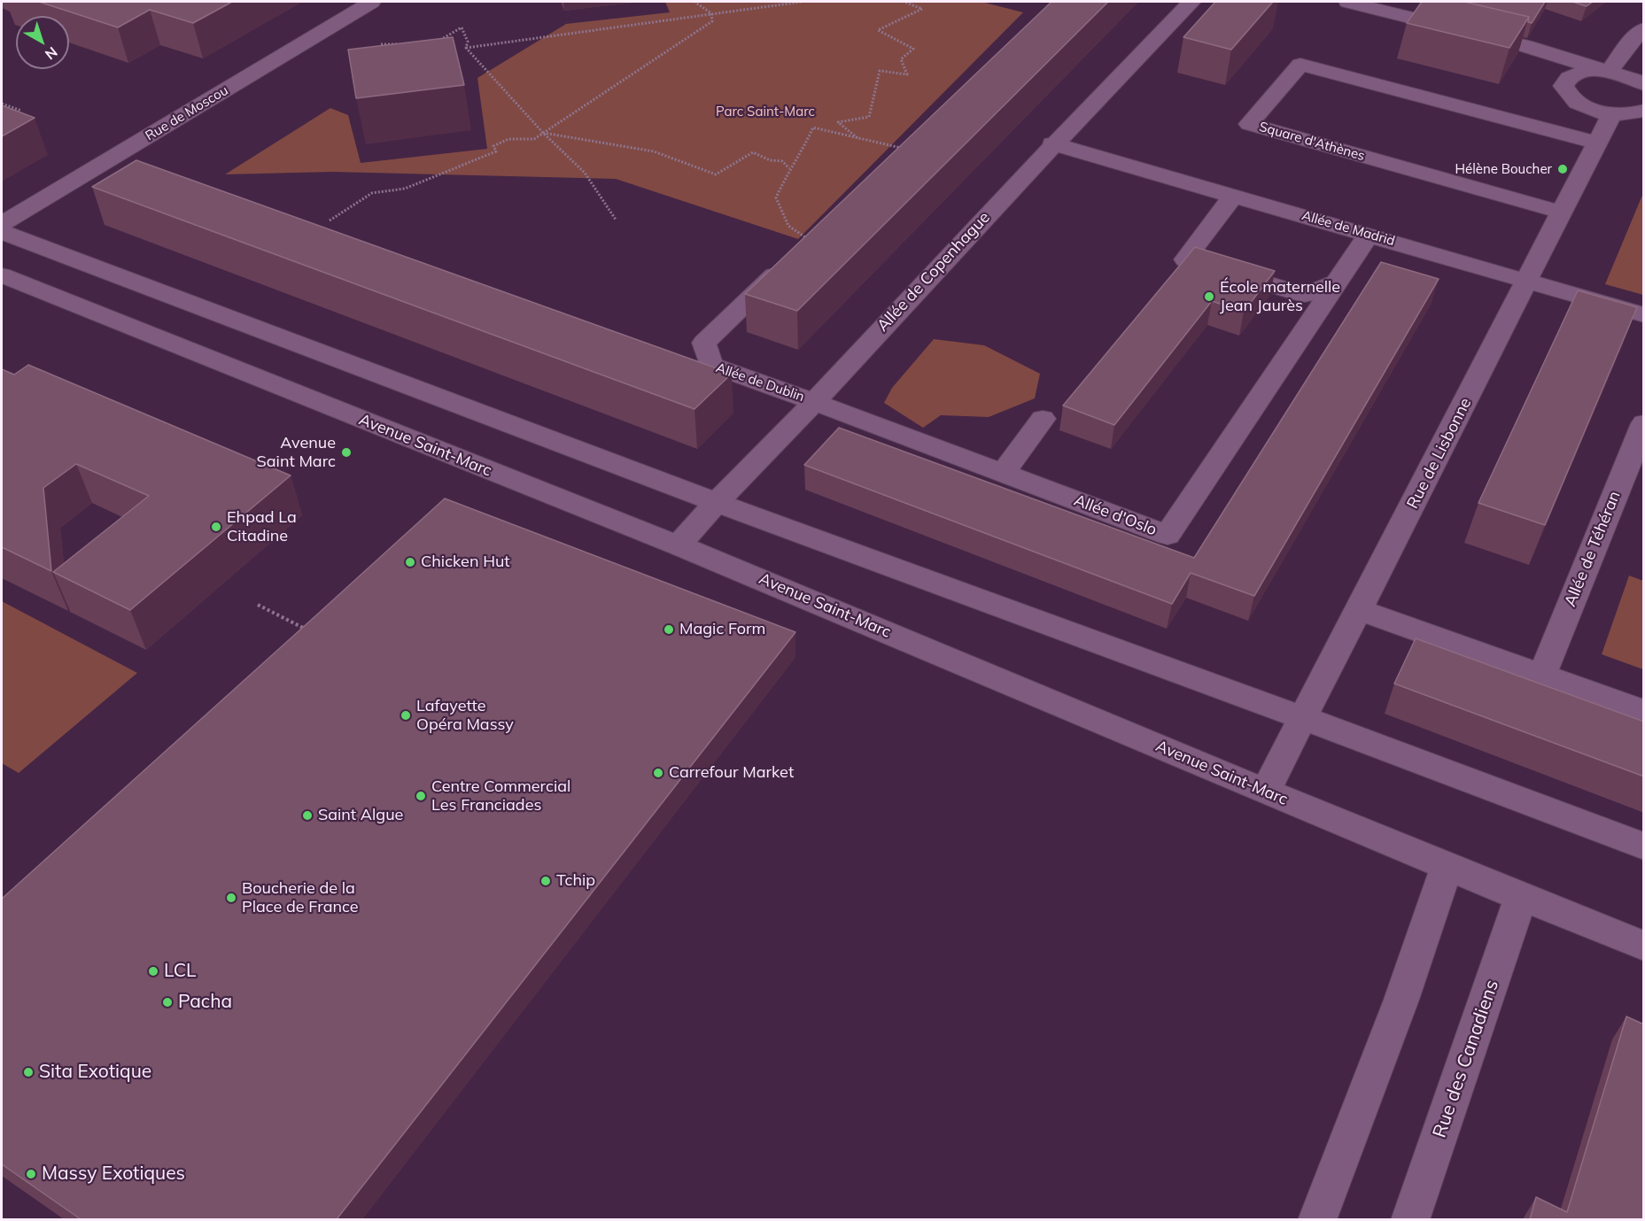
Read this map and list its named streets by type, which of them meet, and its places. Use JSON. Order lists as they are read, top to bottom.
{
  "streets": {
    "street": [
      "Rue de Moscou",
      "Square d'Athènes",
      "Allée de Madrid",
      "Allée de Copenhague",
      "Allée de Dublin",
      "Avenue Saint-Marc",
      "Rue de Lisbonne",
      "Allée d'Oslo",
      "Allée de Téhéran",
      "Rue des Canadiens"
    ]
  },
  "crossings": [
    ["Square d'Athènes", "Rue de Lisbonne"],
    ["Allée de Madrid", "Allée de Copenhague"],
    ["Allée de Madrid", "Rue de Lisbonne"],
    ["Allée de Madrid", "Allée d'Oslo"],
    ["Allée de Copenhague", "Allée de Dublin"],
    ["Allée de Copenhague", "Avenue Saint-Marc"],
    ["Allée de Copenhague", "Allée d'Oslo"],
    ["Allée de Dublin", "Allée d'Oslo"],
    ["Avenue Saint-Marc", "Rue de Lisbonne"],
    ["Avenue Saint-Marc", "Rue des Canadiens"]
  ],
  "parks": ["Parc Saint-Marc"],
  "places": [
    "Hélène Boucher",
    "École maternelle Jean Jaurès",
    "Avenue Saint Marc",
    "Ehpad La Citadine",
    "Chicken Hut",
    "Magic Form",
    "Lafayette Opéra Massy",
    "Carrefour Market",
    "Centre Commercial Les Franciades",
    "Saint Algue",
    "Tchip",
    "Boucherie de la Place de France",
    "LCL",
    "Pacha",
    "Sita Exotique",
    "Massy Exotiques"
  ],
  "north": "bottom right"
}
